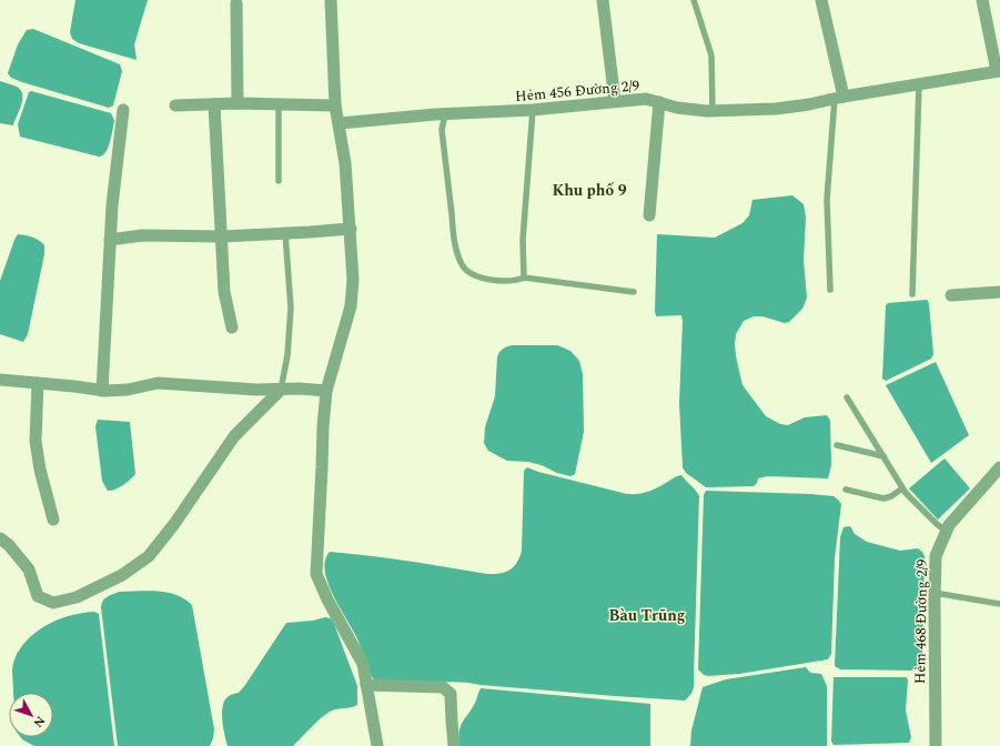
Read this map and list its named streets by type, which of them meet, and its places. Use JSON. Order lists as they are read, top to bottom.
{
  "streets": {
    "street": ["Hẻm 456 Đường 2/9", "Hẻm 468 Đường 2/9"]
  },
  "districts": ["Khu phố 9", "Bàu Trũng"],
  "north": "bottom right"
}
